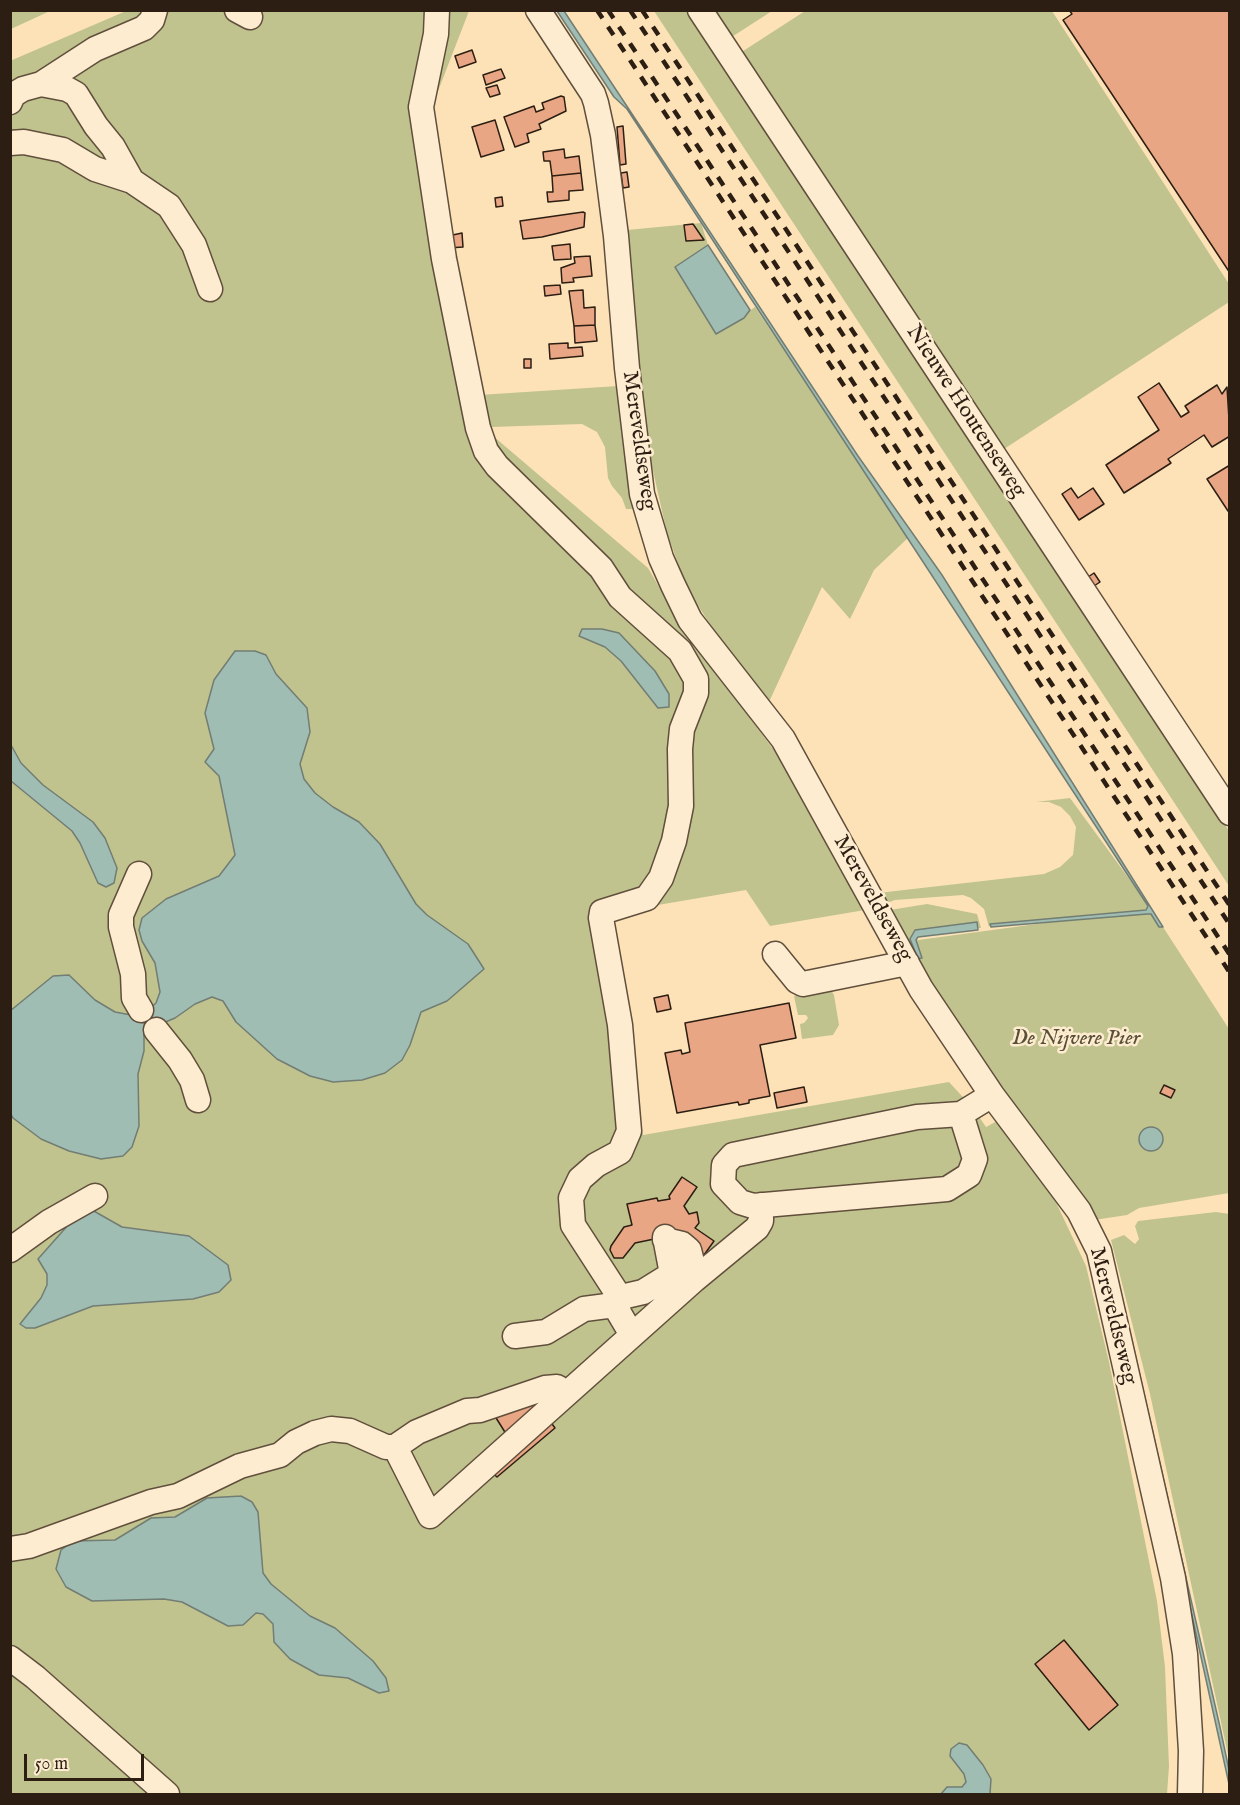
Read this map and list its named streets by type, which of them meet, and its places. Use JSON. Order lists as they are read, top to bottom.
{
  "streets": {
    "street": ["Nieuwe Houtenseweg", "Mereveldseweg"]
  },
  "parks": ["De Nijvere Pier"],
  "scale_bar": "50 m"
}
